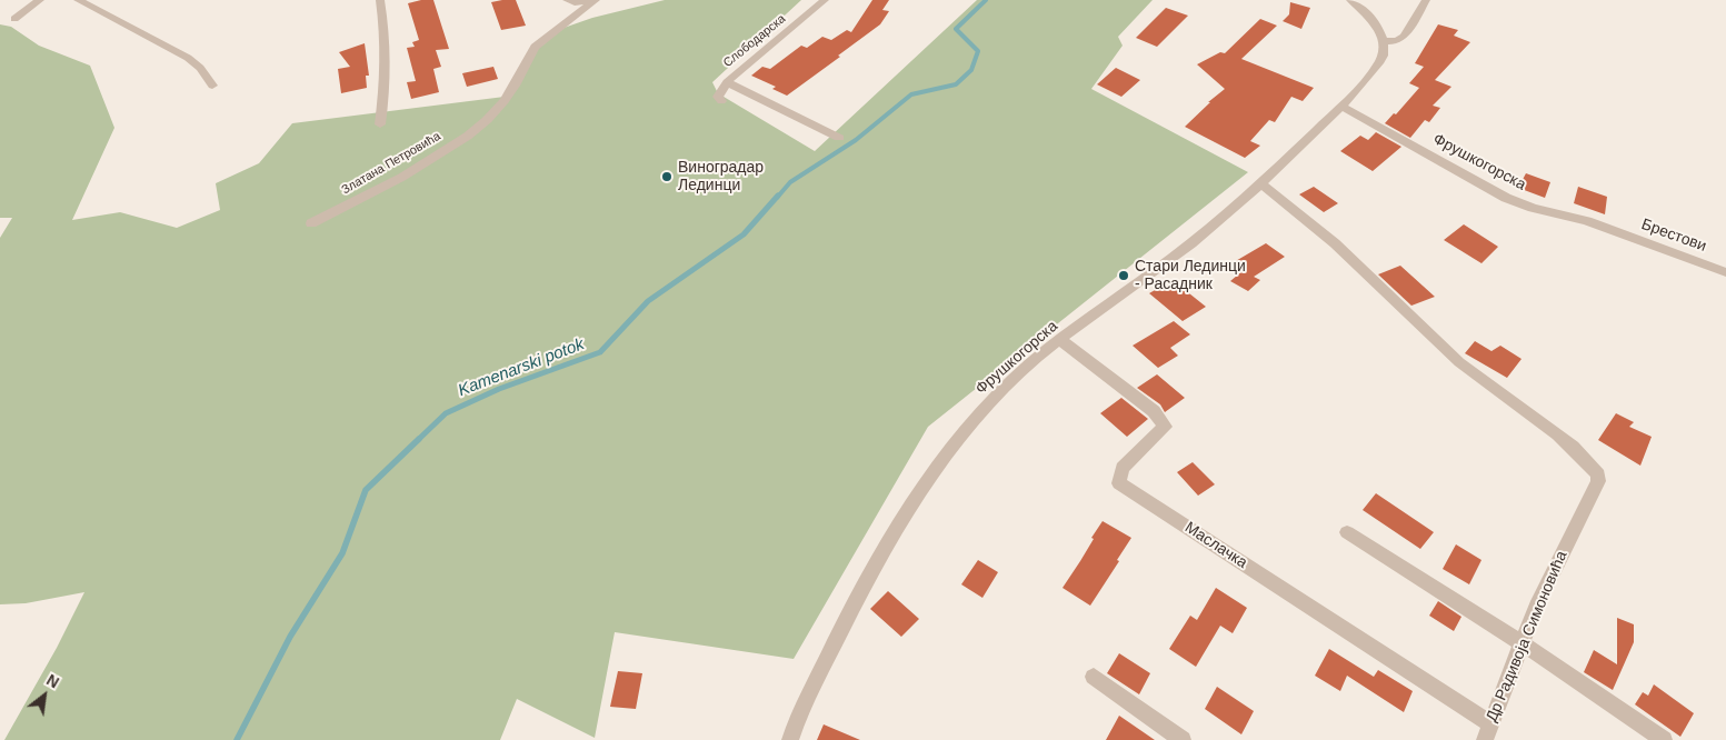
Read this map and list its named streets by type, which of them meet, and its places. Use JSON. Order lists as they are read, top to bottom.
{
  "streets": {
    "street": [
      "Слободарска",
      "Фрушкогорска",
      "Златана Петровића",
      "Брестови",
      "Маслачка",
      "Др Радивоја Симоновића"
    ]
  },
  "crossings": [
    ["Фрушкогорска", "Брестови"],
    ["Фрушкогорска", "Маслачка"],
    ["Фрушкогорска", "Др Радивоја Симоновића"],
    ["Маслачка", "Др Радивоја Симоновића"]
  ],
  "water": ["Kamenarski potok"],
  "places": ["Виноградар Лединци", "Стари Лединци - Расадник"],
  "north": "top right"
}
